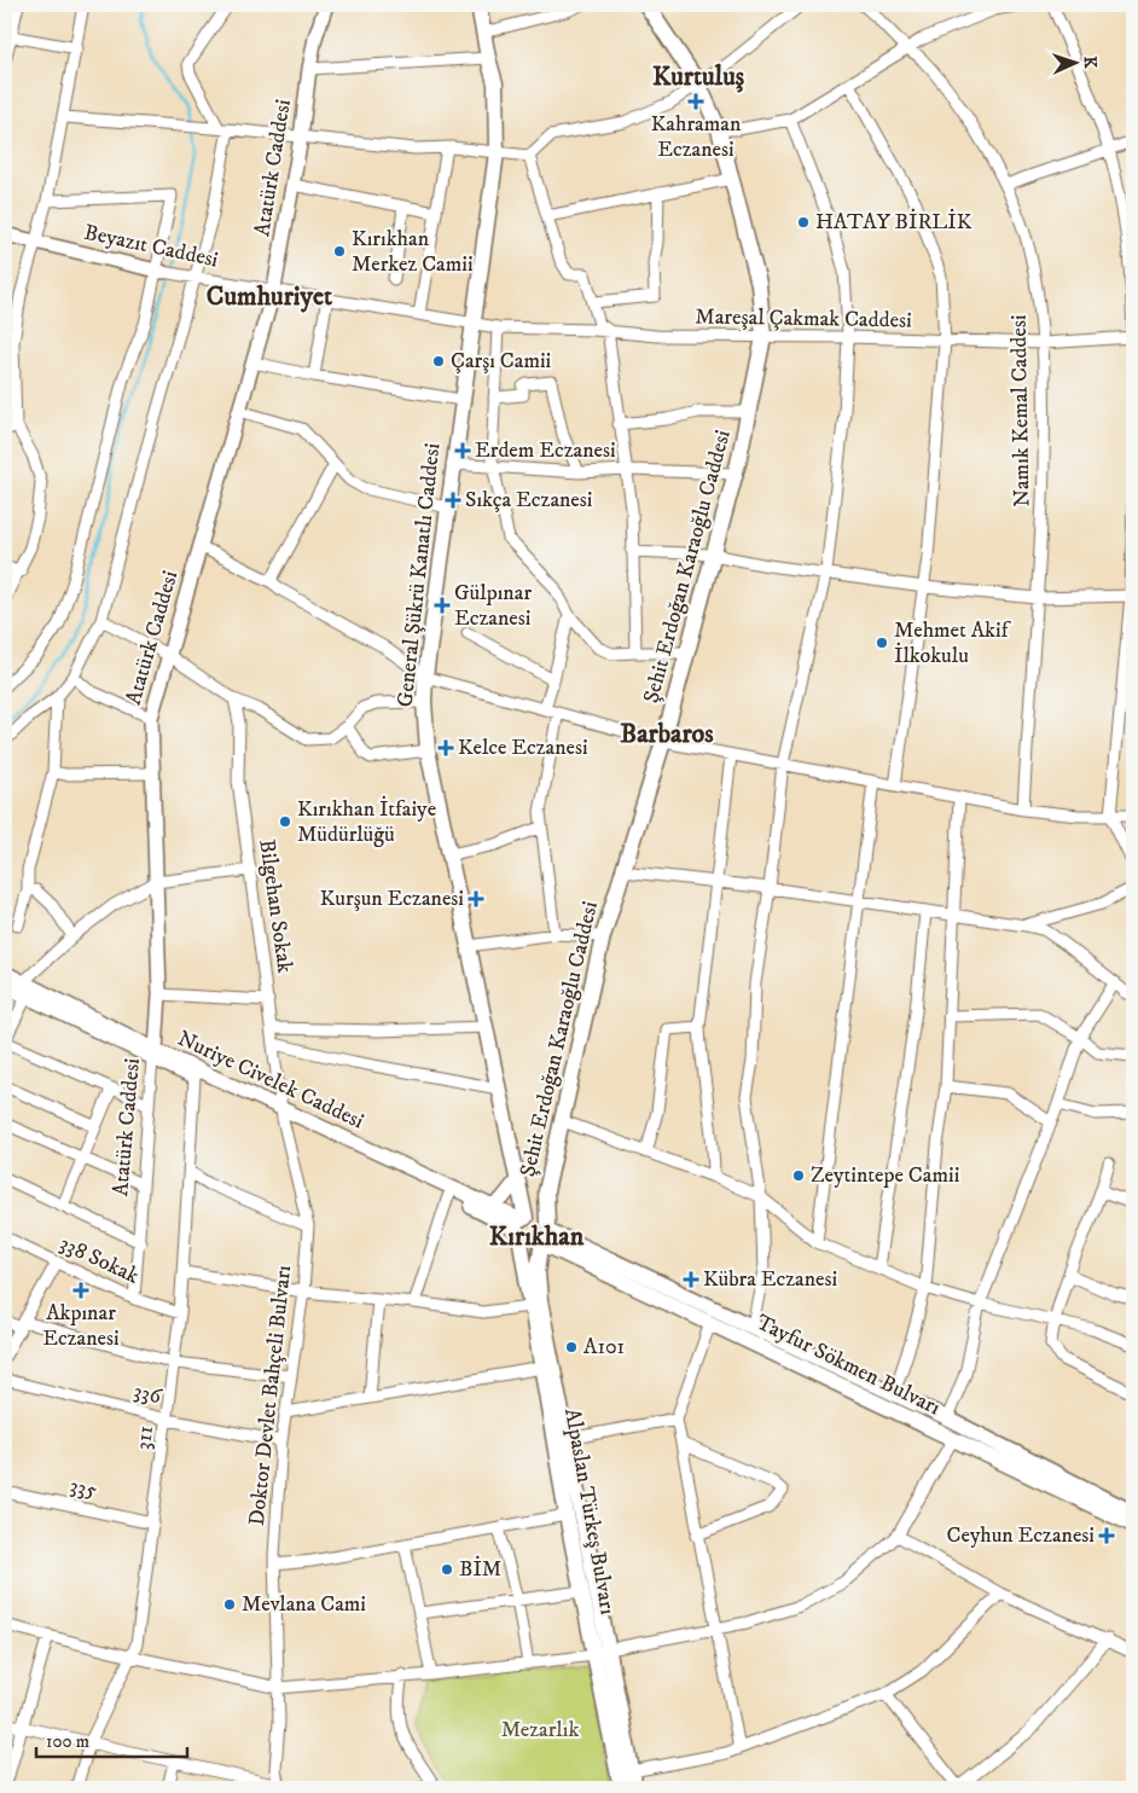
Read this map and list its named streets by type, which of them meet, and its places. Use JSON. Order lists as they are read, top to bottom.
{
  "streets": {
    "main road": [
      "Şehit Erdoğan Karaoğlu Caddesi",
      "General Şükrü Kanatlı Caddesi",
      "Nuriye Civelek Caddesi",
      "Tayfur Sökmen Bulvarı",
      "Alpaslan Türkeş Bulvarı"
    ],
    "street": [
      "Atatürk Caddesi",
      "Beyazıt Caddesi",
      "Mareşal Çakmak Caddesi",
      "Namık Kemal Caddesi",
      "Bilgehan Sokak",
      "338 Sokak",
      "336",
      "Doktor Devlet Bahçeli Bulvarı",
      "311",
      "335"
    ]
  },
  "crossings": [
    ["Atatürk Caddesi", "Beyazıt Caddesi"],
    ["Atatürk Caddesi", "Nuriye Civelek Caddesi"],
    ["Atatürk Caddesi", "338 Sokak"],
    ["Beyazıt Caddesi", "Mareşal Çakmak Caddesi"],
    ["Beyazıt Caddesi", "General Şükrü Kanatlı Caddesi"],
    ["Mareşal Çakmak Caddesi", "Namık Kemal Caddesi"],
    ["Mareşal Çakmak Caddesi", "Şehit Erdoğan Karaoğlu Caddesi"],
    ["Mareşal Çakmak Caddesi", "General Şükrü Kanatlı Caddesi"],
    ["Şehit Erdoğan Karaoğlu Caddesi", "Nuriye Civelek Caddesi"],
    ["Şehit Erdoğan Karaoğlu Caddesi", "Tayfur Sökmen Bulvarı"],
    ["Şehit Erdoğan Karaoğlu Caddesi", "Alpaslan Türkeş Bulvarı"],
    ["General Şükrü Kanatlı Caddesi", "Nuriye Civelek Caddesi"],
    ["General Şükrü Kanatlı Caddesi", "Alpaslan Türkeş Bulvarı"],
    ["Bilgehan Sokak", "Nuriye Civelek Caddesi"],
    ["Bilgehan Sokak", "Doktor Devlet Bahçeli Bulvarı"],
    ["Nuriye Civelek Caddesi", "Tayfur Sökmen Bulvarı"],
    ["Nuriye Civelek Caddesi", "Doktor Devlet Bahçeli Bulvarı"],
    ["Nuriye Civelek Caddesi", "311"],
    ["Nuriye Civelek Caddesi", "Alpaslan Türkeş Bulvarı"],
    ["338 Sokak", "311"],
    ["Tayfur Sökmen Bulvarı", "Alpaslan Türkeş Bulvarı"],
    ["336", "Doktor Devlet Bahçeli Bulvarı"],
    ["336", "311"],
    ["311", "335"]
  ],
  "districts": [
    "Kurtuluş",
    "Cumhuriyet",
    "Barbaros",
    "Kırıkhan"
  ],
  "parks": ["Mezarlık"],
  "places": {
    "health": [
      "Kahraman Eczanesi",
      "Erdem Eczanesi",
      "Sıkça Eczanesi",
      "Gülpınar Eczanesi",
      "Kelce Eczanesi",
      "Kurşun Eczanesi",
      "Kübra Eczanesi",
      "Akpınar Eczanesi",
      "Ceyhun Eczanesi"
    ],
    "other": [
      "HATAY BİRLİK",
      "Kırıkhan Merkez Camii",
      "Çarşı Camii",
      "Mehmet Akif İlkokulu",
      "Kırıkhan İtfaiye Müdürlüğü",
      "Zeytintepe Camii",
      "A101",
      "BİM",
      "Mevlana Cami"
    ]
  },
  "scale_bar": "100 m",
  "north": "right"
}
